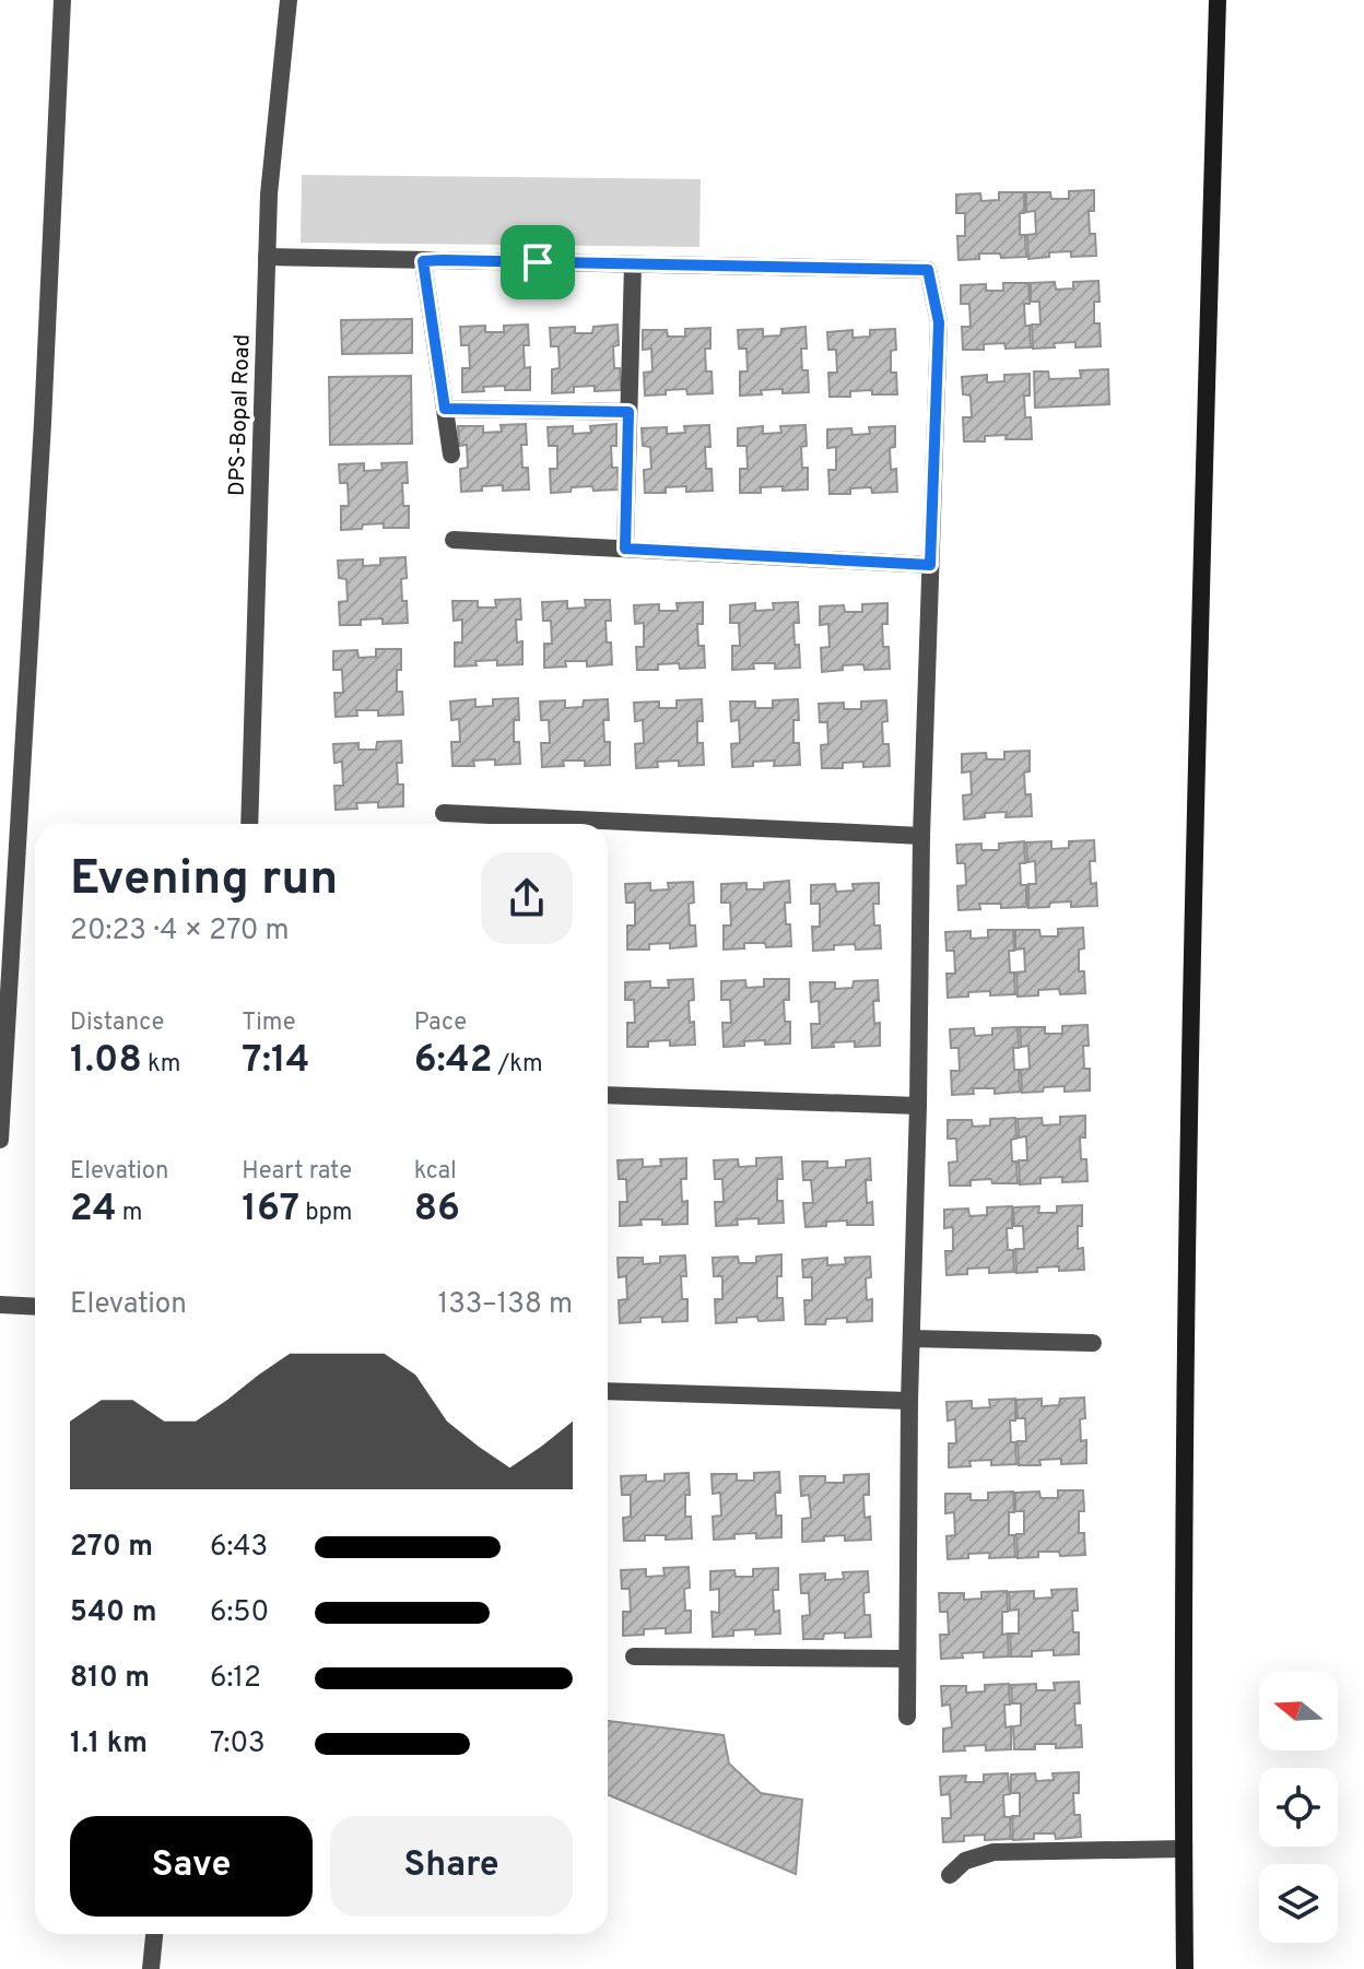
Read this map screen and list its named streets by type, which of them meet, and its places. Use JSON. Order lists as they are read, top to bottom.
{
  "streets": {
    "street": ["DPS-Bopal Road"]
  },
  "north": "left",
  "page": {
    "heading": ["Evening run", "20:23 · 4 × 270 m"],
    "stats": [
      ["Distance", "1.08 km"],
      ["Time", "7:14"],
      ["Pace", "6:42 /km"],
      ["Elevation", "24 m"],
      ["Heart rate", "167 bpm"],
      ["kcal", "86"]
    ],
    "chart": ["Elevation", "133–138 m"],
    "list": [
      {
        "name": "270 m",
        "note": "6:43"
      },
      {
        "name": "540 m",
        "note": "6:50"
      },
      {
        "name": "810 m",
        "note": "6:12"
      },
      {
        "name": "1.1 km",
        "note": "7:03"
      }
    ],
    "buttons": ["Save", "Share"]
  }
}
